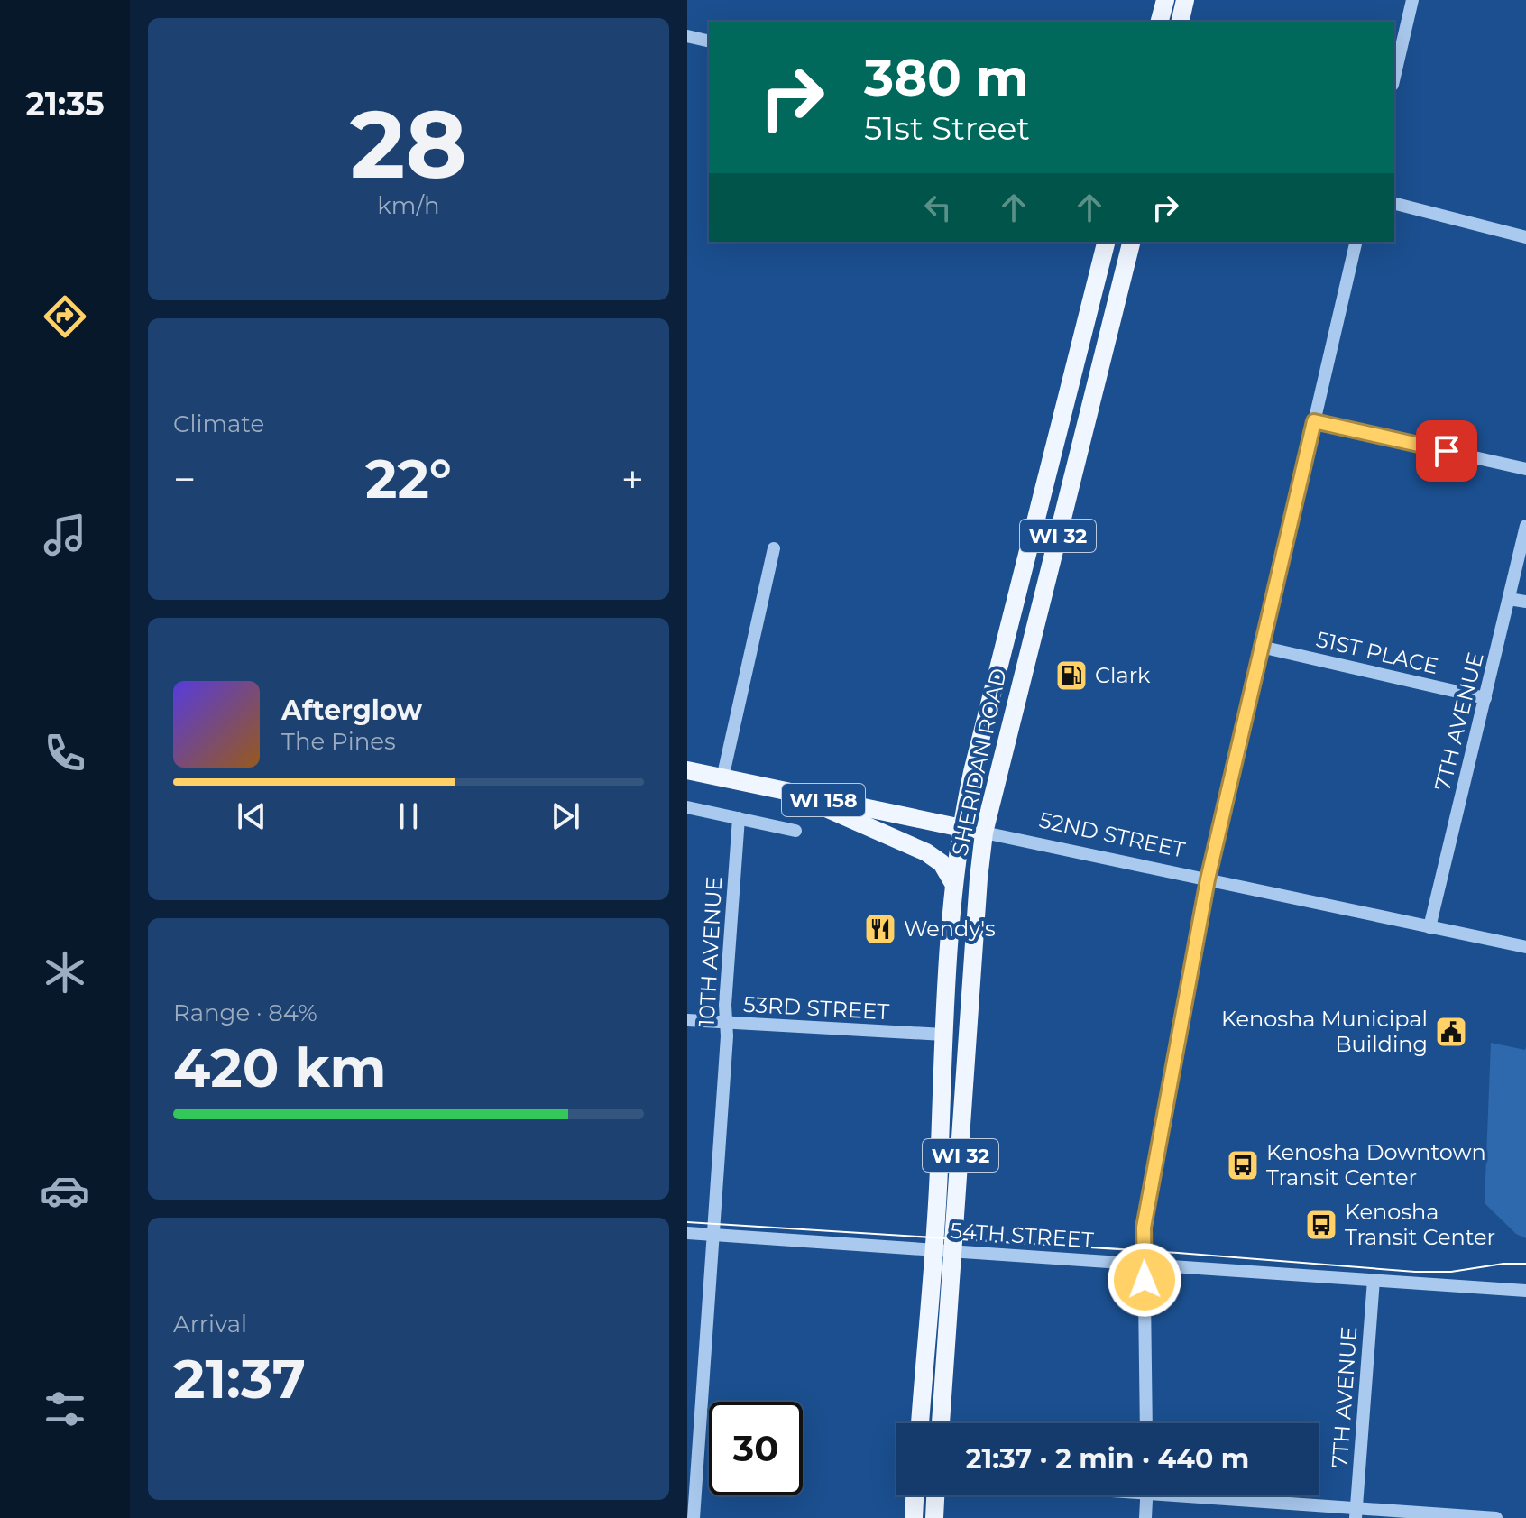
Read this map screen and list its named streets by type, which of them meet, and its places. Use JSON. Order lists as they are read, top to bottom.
{
  "streets": {
    "main road": [
      "WI 32",
      "SHERIDAN ROAD",
      "WI 158",
      "52ND STREET"
    ],
    "street": [
      "51ST PLACE",
      "7TH AVENUE",
      "10TH AVENUE",
      "53RD STREET",
      "54TH STREET"
    ]
  },
  "crossings": [
    ["51ST PLACE", "7TH AVENUE"],
    ["7TH AVENUE", "52ND STREET"],
    ["7TH AVENUE", "54TH STREET"],
    ["SHERIDAN ROAD", "52ND STREET"],
    ["SHERIDAN ROAD", "53RD STREET"],
    ["SHERIDAN ROAD", "54TH STREET"],
    ["10TH AVENUE", "53RD STREET"],
    ["10TH AVENUE", "54TH STREET"]
  ],
  "places": {
    "fuel station": ["Clark"],
    "restaurant": ["Wendy's"],
    "public building": ["Kenosha Municipal Building"],
    "bus stop": ["Kenosha Downtown Transit Center", "Kenosha Transit Center"]
  },
  "page": {
    "tabs": "21:35",
    "tile": [
      ["28", "km/h"],
      "Climate",
      ["Range · 84%", "420 km"],
      ["Arrival", "21:37"]
    ],
    "turn": ["380 m", "51st Street"],
    "heat": ["−", "22°", "+"],
    "song": ["Afterglow", "The Pines"],
    "limit": "30",
    "trip": "21:37 · 2 min · 440 m"
  }
}
